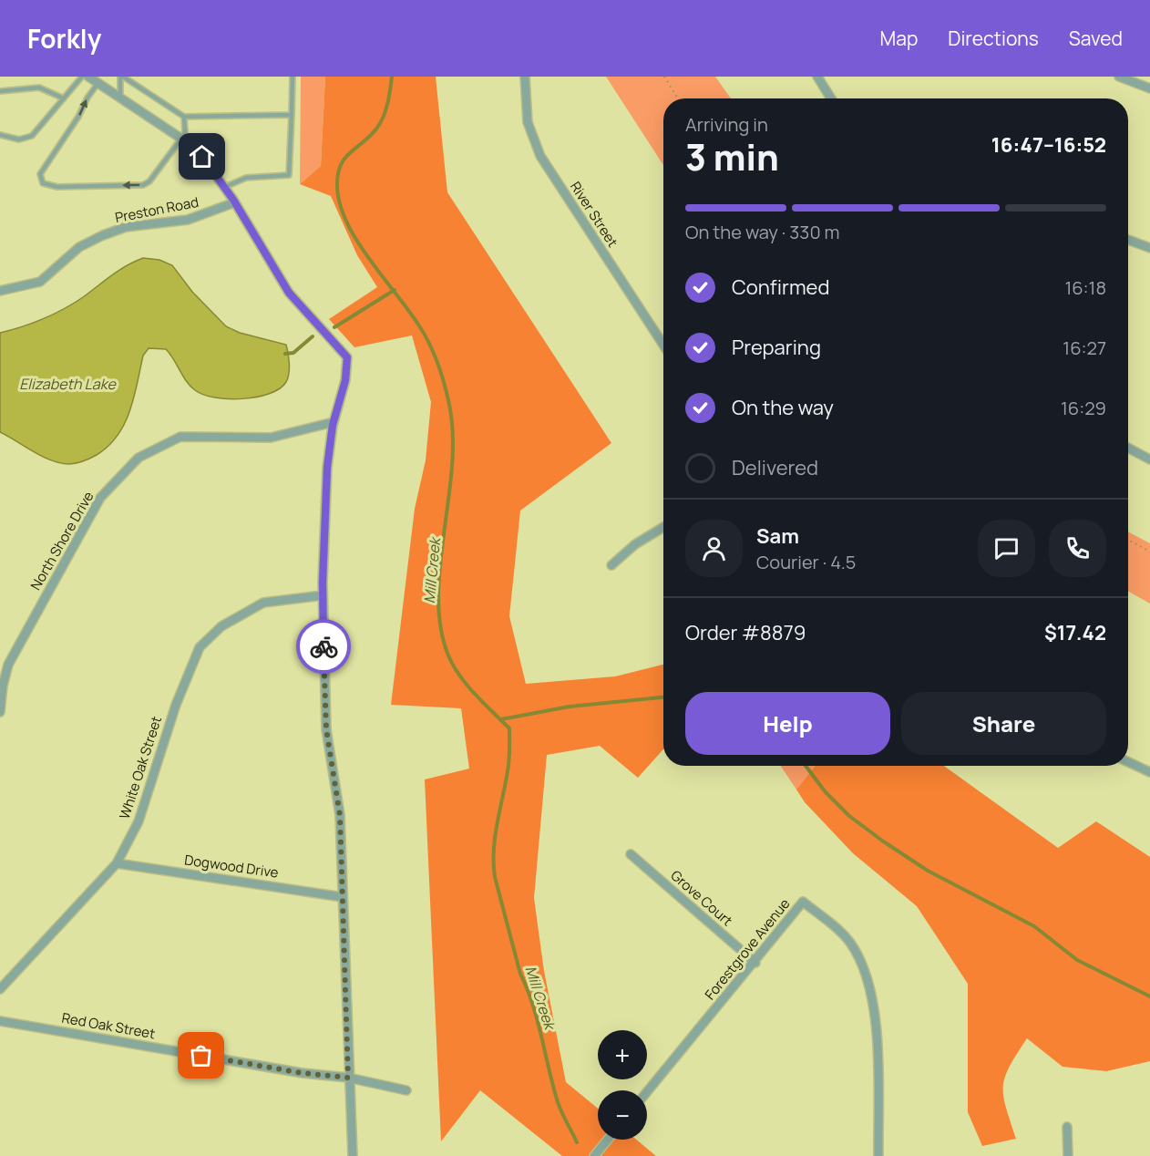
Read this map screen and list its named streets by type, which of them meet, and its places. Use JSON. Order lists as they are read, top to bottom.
{
  "streets": {
    "street": [
      "Preston Road",
      "River Street",
      "North Shore Drive",
      "White Oak Street",
      "Dogwood Drive",
      "Grove Court",
      "Forestgrove Avenue",
      "Red Oak Street"
    ]
  },
  "crossings": [
    ["White Oak Street", "Dogwood Drive"],
    ["Grove Court", "Forestgrove Avenue"]
  ],
  "water": ["Elizabeth Lake", "Mill Creek"],
  "page": {
    "header": "Forkly",
    "nav": ["Map", "Directions", "Saved"],
    "heading": ["3 min", "Arriving in", "16:47–16:52"],
    "panel": [
      "Sam",
      "Courier · 4.5",
      "Order #8879",
      "$17.42"
    ],
    "bar": "On the way · 330 m",
    "list": [
      ["Confirmed", "16:18"],
      ["Preparing", "16:27"],
      ["On the way", "16:29"],
      "Delivered"
    ],
    "buttons": ["Help", "Share"],
    "map_buttons": ["+", "−"]
  }
}
